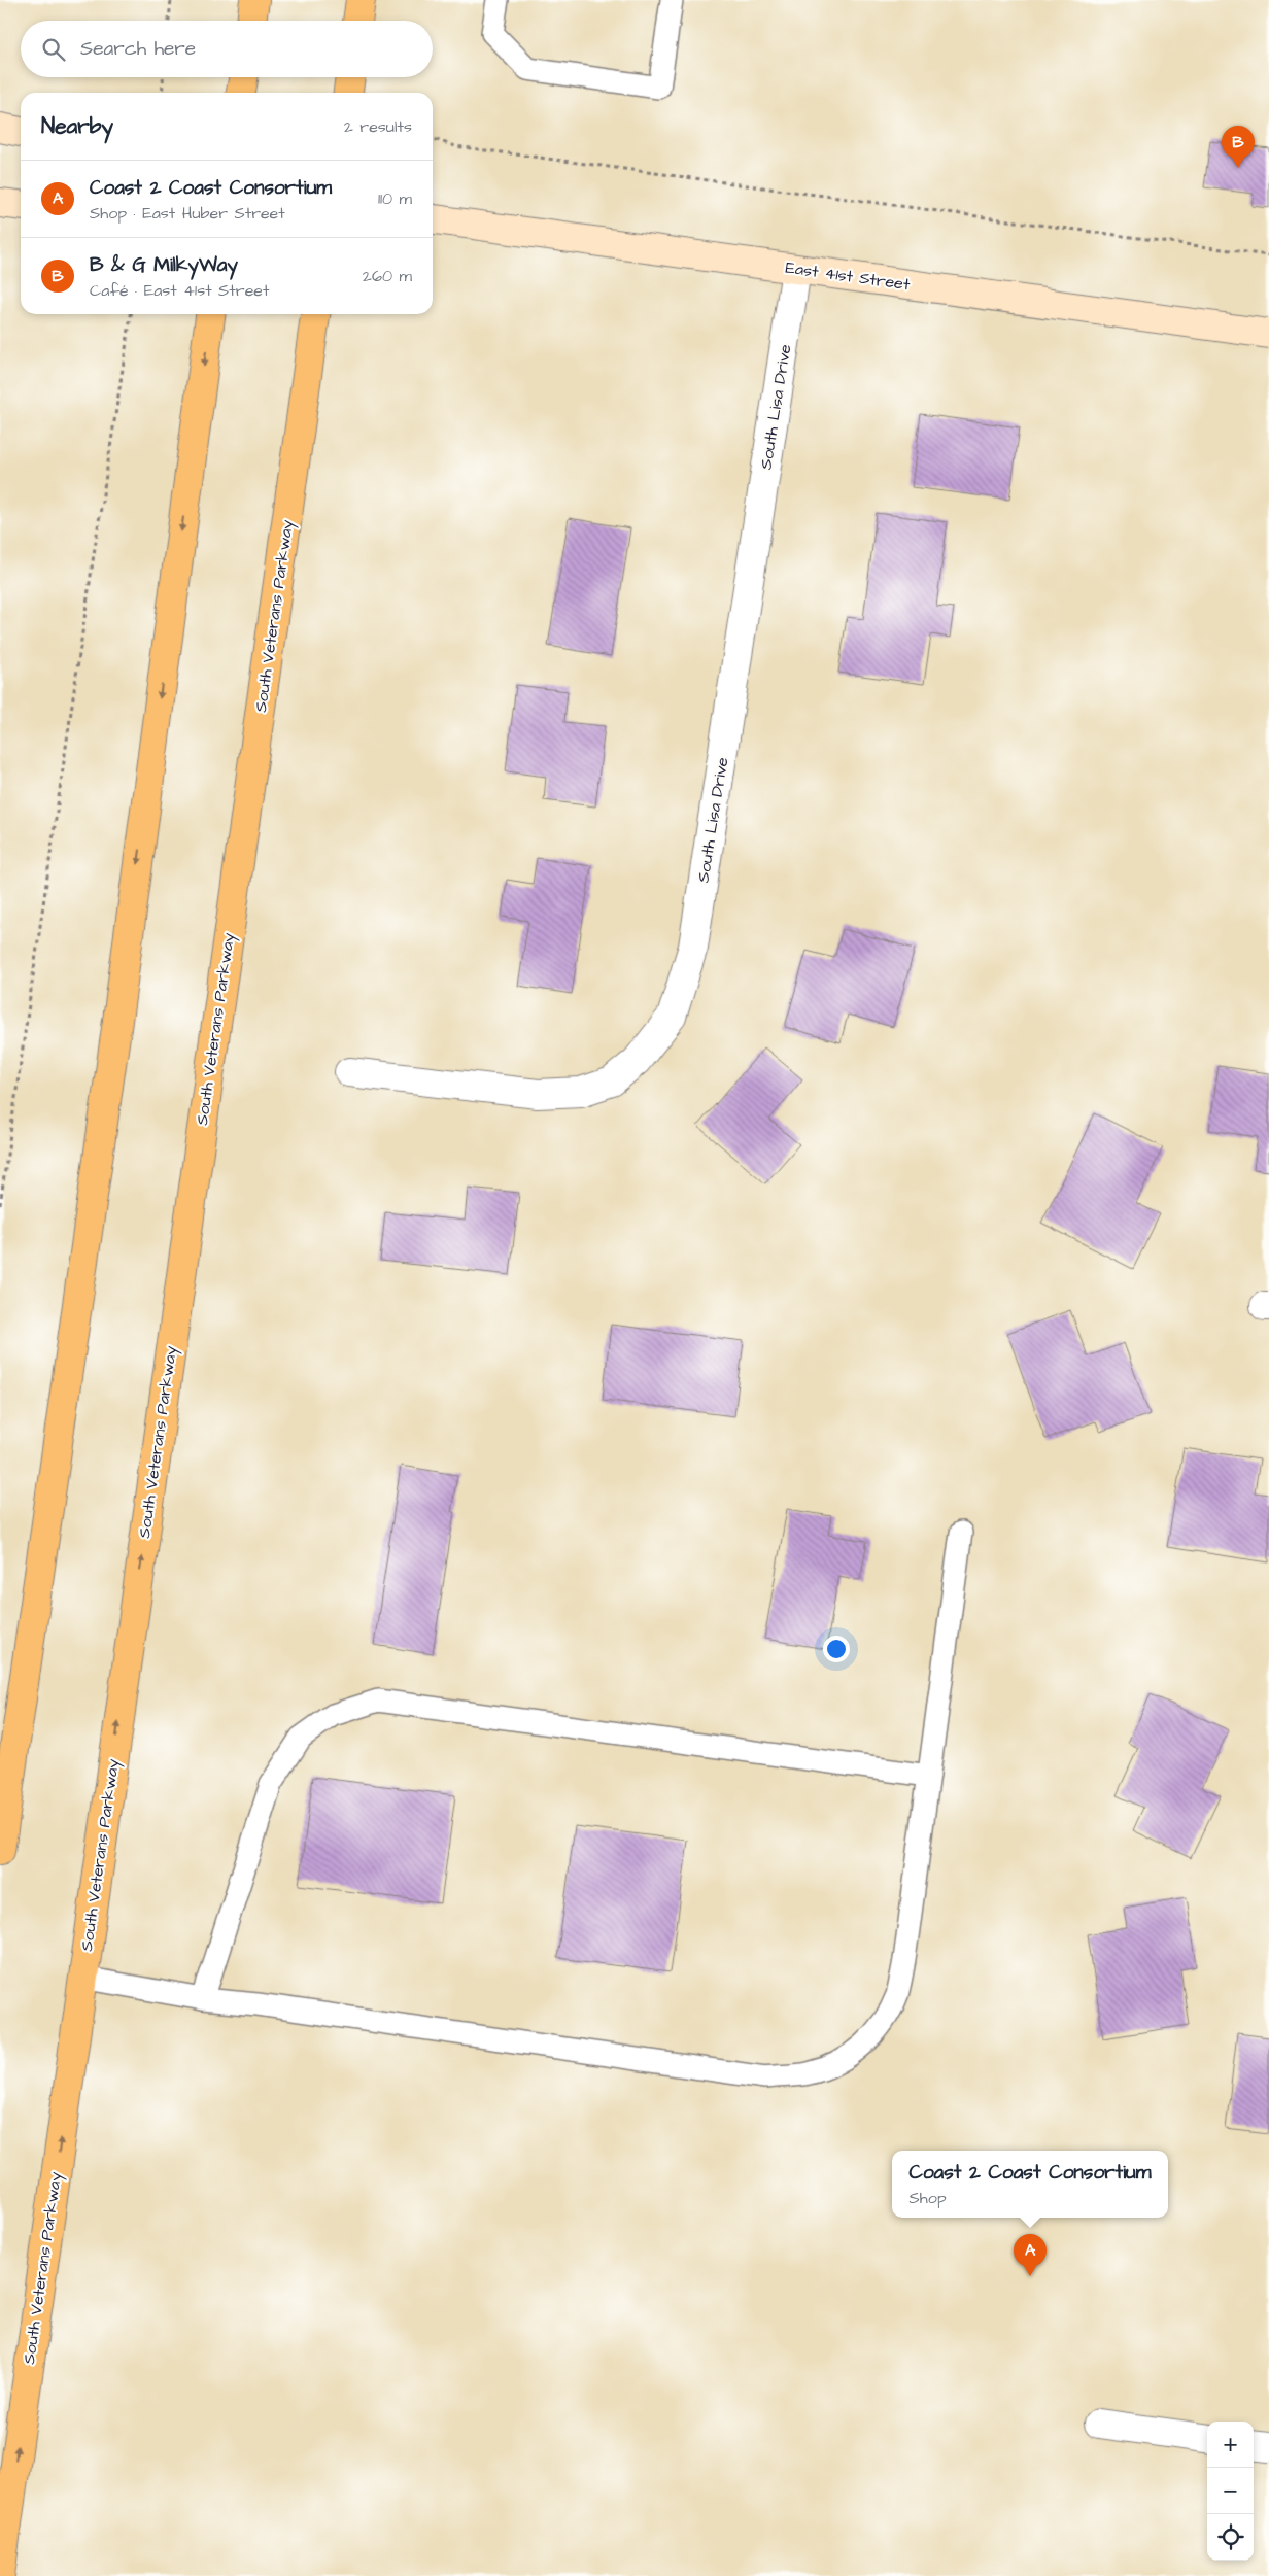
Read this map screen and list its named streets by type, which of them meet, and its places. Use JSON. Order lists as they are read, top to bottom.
{
  "streets": {
    "highway": ["South Veterans Parkway"],
    "main road": ["East 41st Street"],
    "street": ["South Lisa Drive"]
  },
  "crossings": [
    ["East 41st Street", "South Lisa Drive"]
  ],
  "page": {
    "search": "Search here",
    "heading": ["Nearby", "2 results"],
    "pins": ["B", "A"],
    "list": [
      {
        "mark": "A",
        "name": "Coast 2 Coast Consortium",
        "note": "Shop · East Huber Street",
        "value": "110 m"
      },
      {
        "mark": "B",
        "name": "B & G MilkyWay",
        "note": "Café · East 41st Street",
        "value": "260 m"
      }
    ],
    "popup": ["Coast 2 Coast Consortium", "Shop"],
    "map_buttons": ["+", "−"]
  }
}
